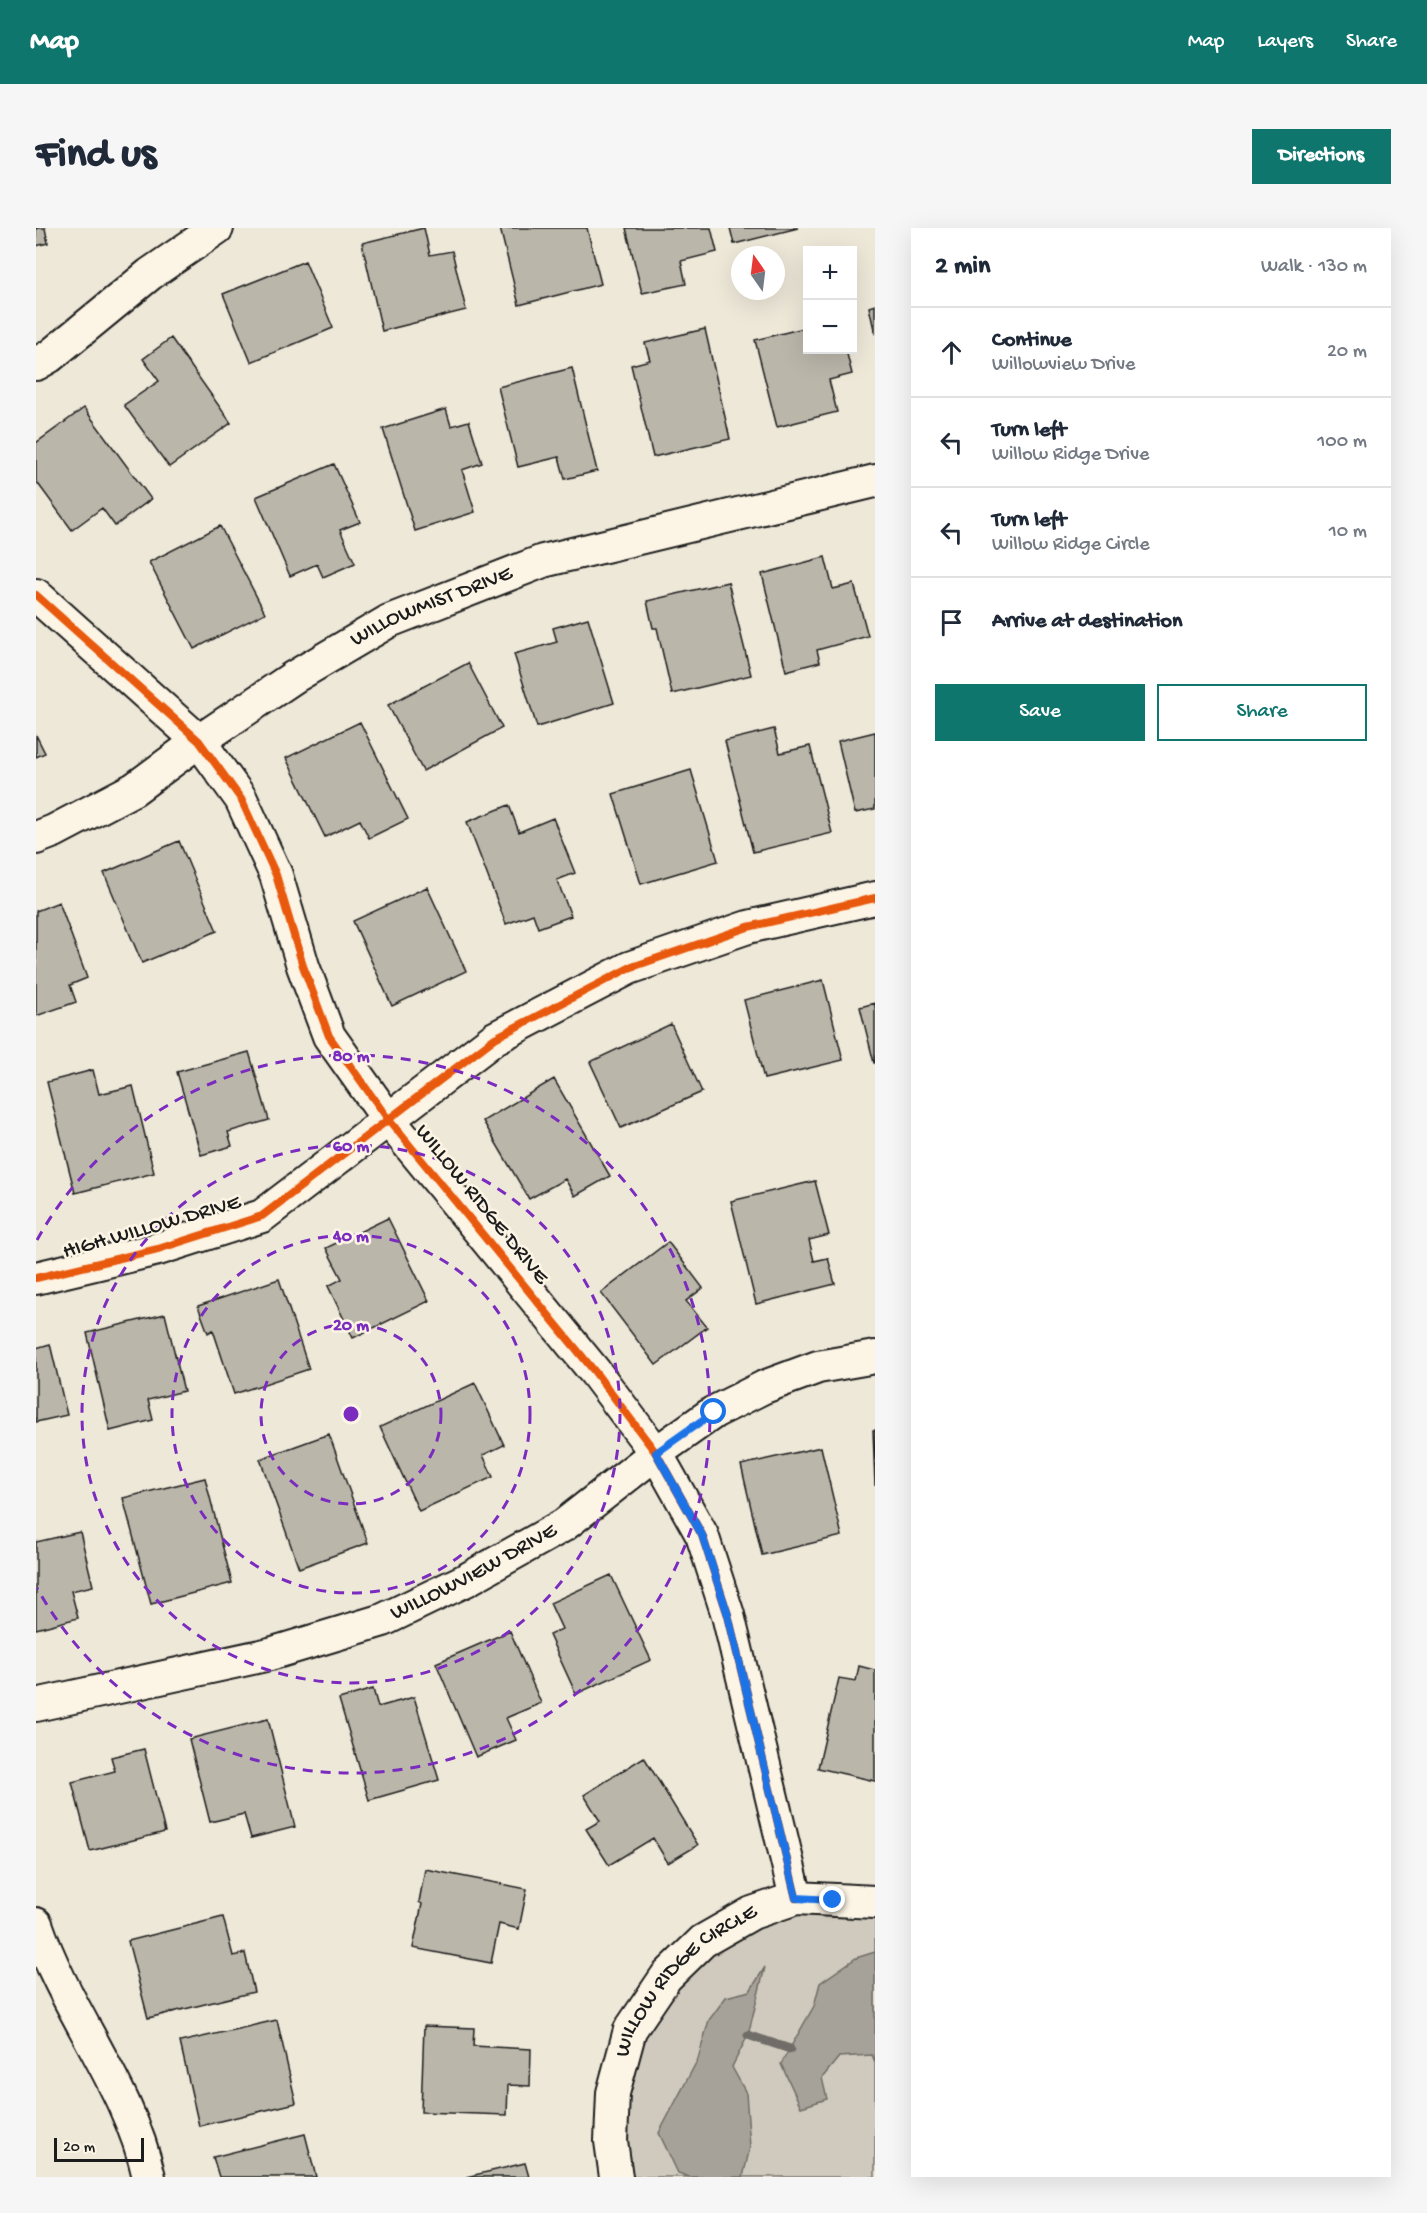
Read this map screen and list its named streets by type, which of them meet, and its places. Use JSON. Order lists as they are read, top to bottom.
{
  "streets": {
    "street": [
      "WILLOWMIST DRIVE",
      "WILLOW RIDGE DRIVE",
      "HIGH WILLOW DRIVE",
      "WILLOWVIEW DRIVE",
      "WILLOW RIDGE CIRCLE"
    ]
  },
  "crossings": [
    ["WILLOWMIST DRIVE", "WILLOW RIDGE DRIVE"],
    ["WILLOW RIDGE DRIVE", "HIGH WILLOW DRIVE"],
    ["WILLOW RIDGE DRIVE", "WILLOWVIEW DRIVE"],
    ["WILLOW RIDGE DRIVE", "WILLOW RIDGE CIRCLE"]
  ],
  "scale_bar": "20 m",
  "north": "top",
  "page": {
    "header": "Map",
    "nav": ["Map", "Layers", "Share"],
    "buttons": [
      "Directions",
      ["Save", "Share"]
    ],
    "title": "Find us",
    "heading": ["2 min", "Walk · 130 m"],
    "map_buttons": ["+", "−"],
    "list": [
      ["Continue", "Willowview Drive", "20 m"],
      ["Turn left", "Willow Ridge Drive", "100 m"],
      ["Turn left", "Willow Ridge Circle", "10 m"],
      "Arrive at destination"
    ],
    "scale": "20 m"
  },
  "rings": [
    "80 m",
    "60 m",
    "40 m",
    "20 m"
  ]
}
